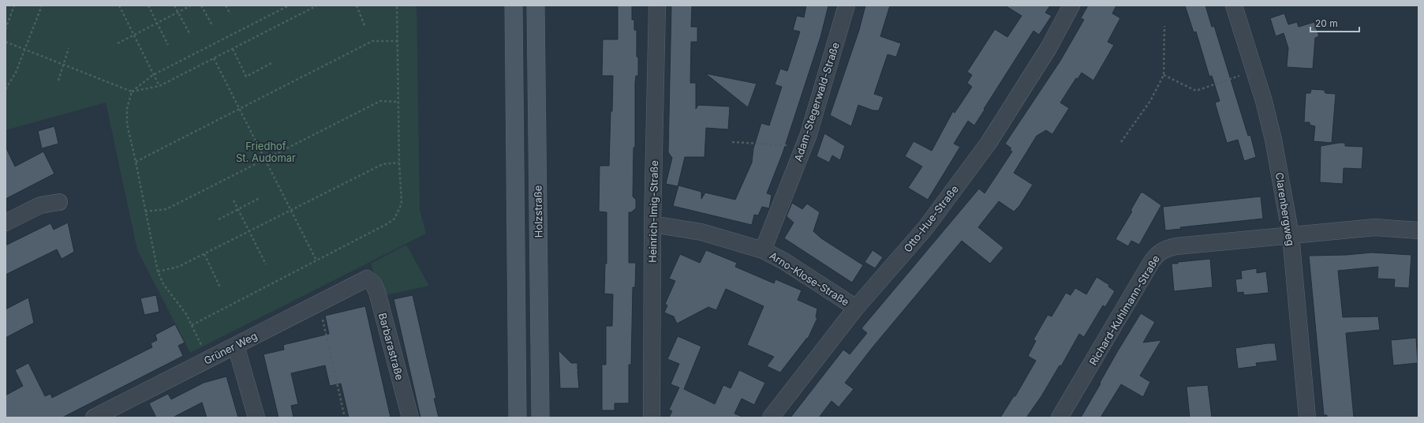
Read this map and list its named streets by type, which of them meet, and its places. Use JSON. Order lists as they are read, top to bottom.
{
  "streets": {
    "main road": ["Holzstraße"],
    "street": [
      "Adam-Stegerwald-Straße",
      "Clarenbergweg",
      "Heinrich-Imig-Straße",
      "Otto-Hue-Straße",
      "Arno-Klose-Straße",
      "Richard-Kuhlmann-Straße",
      "Barbarastraße",
      "Grüner Weg"
    ]
  },
  "crossings": [
    ["Adam-Stegerwald-Straße", "Arno-Klose-Straße"],
    ["Clarenbergweg", "Richard-Kuhlmann-Straße"],
    ["Heinrich-Imig-Straße", "Arno-Klose-Straße"],
    ["Otto-Hue-Straße", "Arno-Klose-Straße"],
    ["Barbarastraße", "Grüner Weg"]
  ],
  "parks": ["Friedhof St. Audomar"],
  "scale_bar": "20 m"
}
